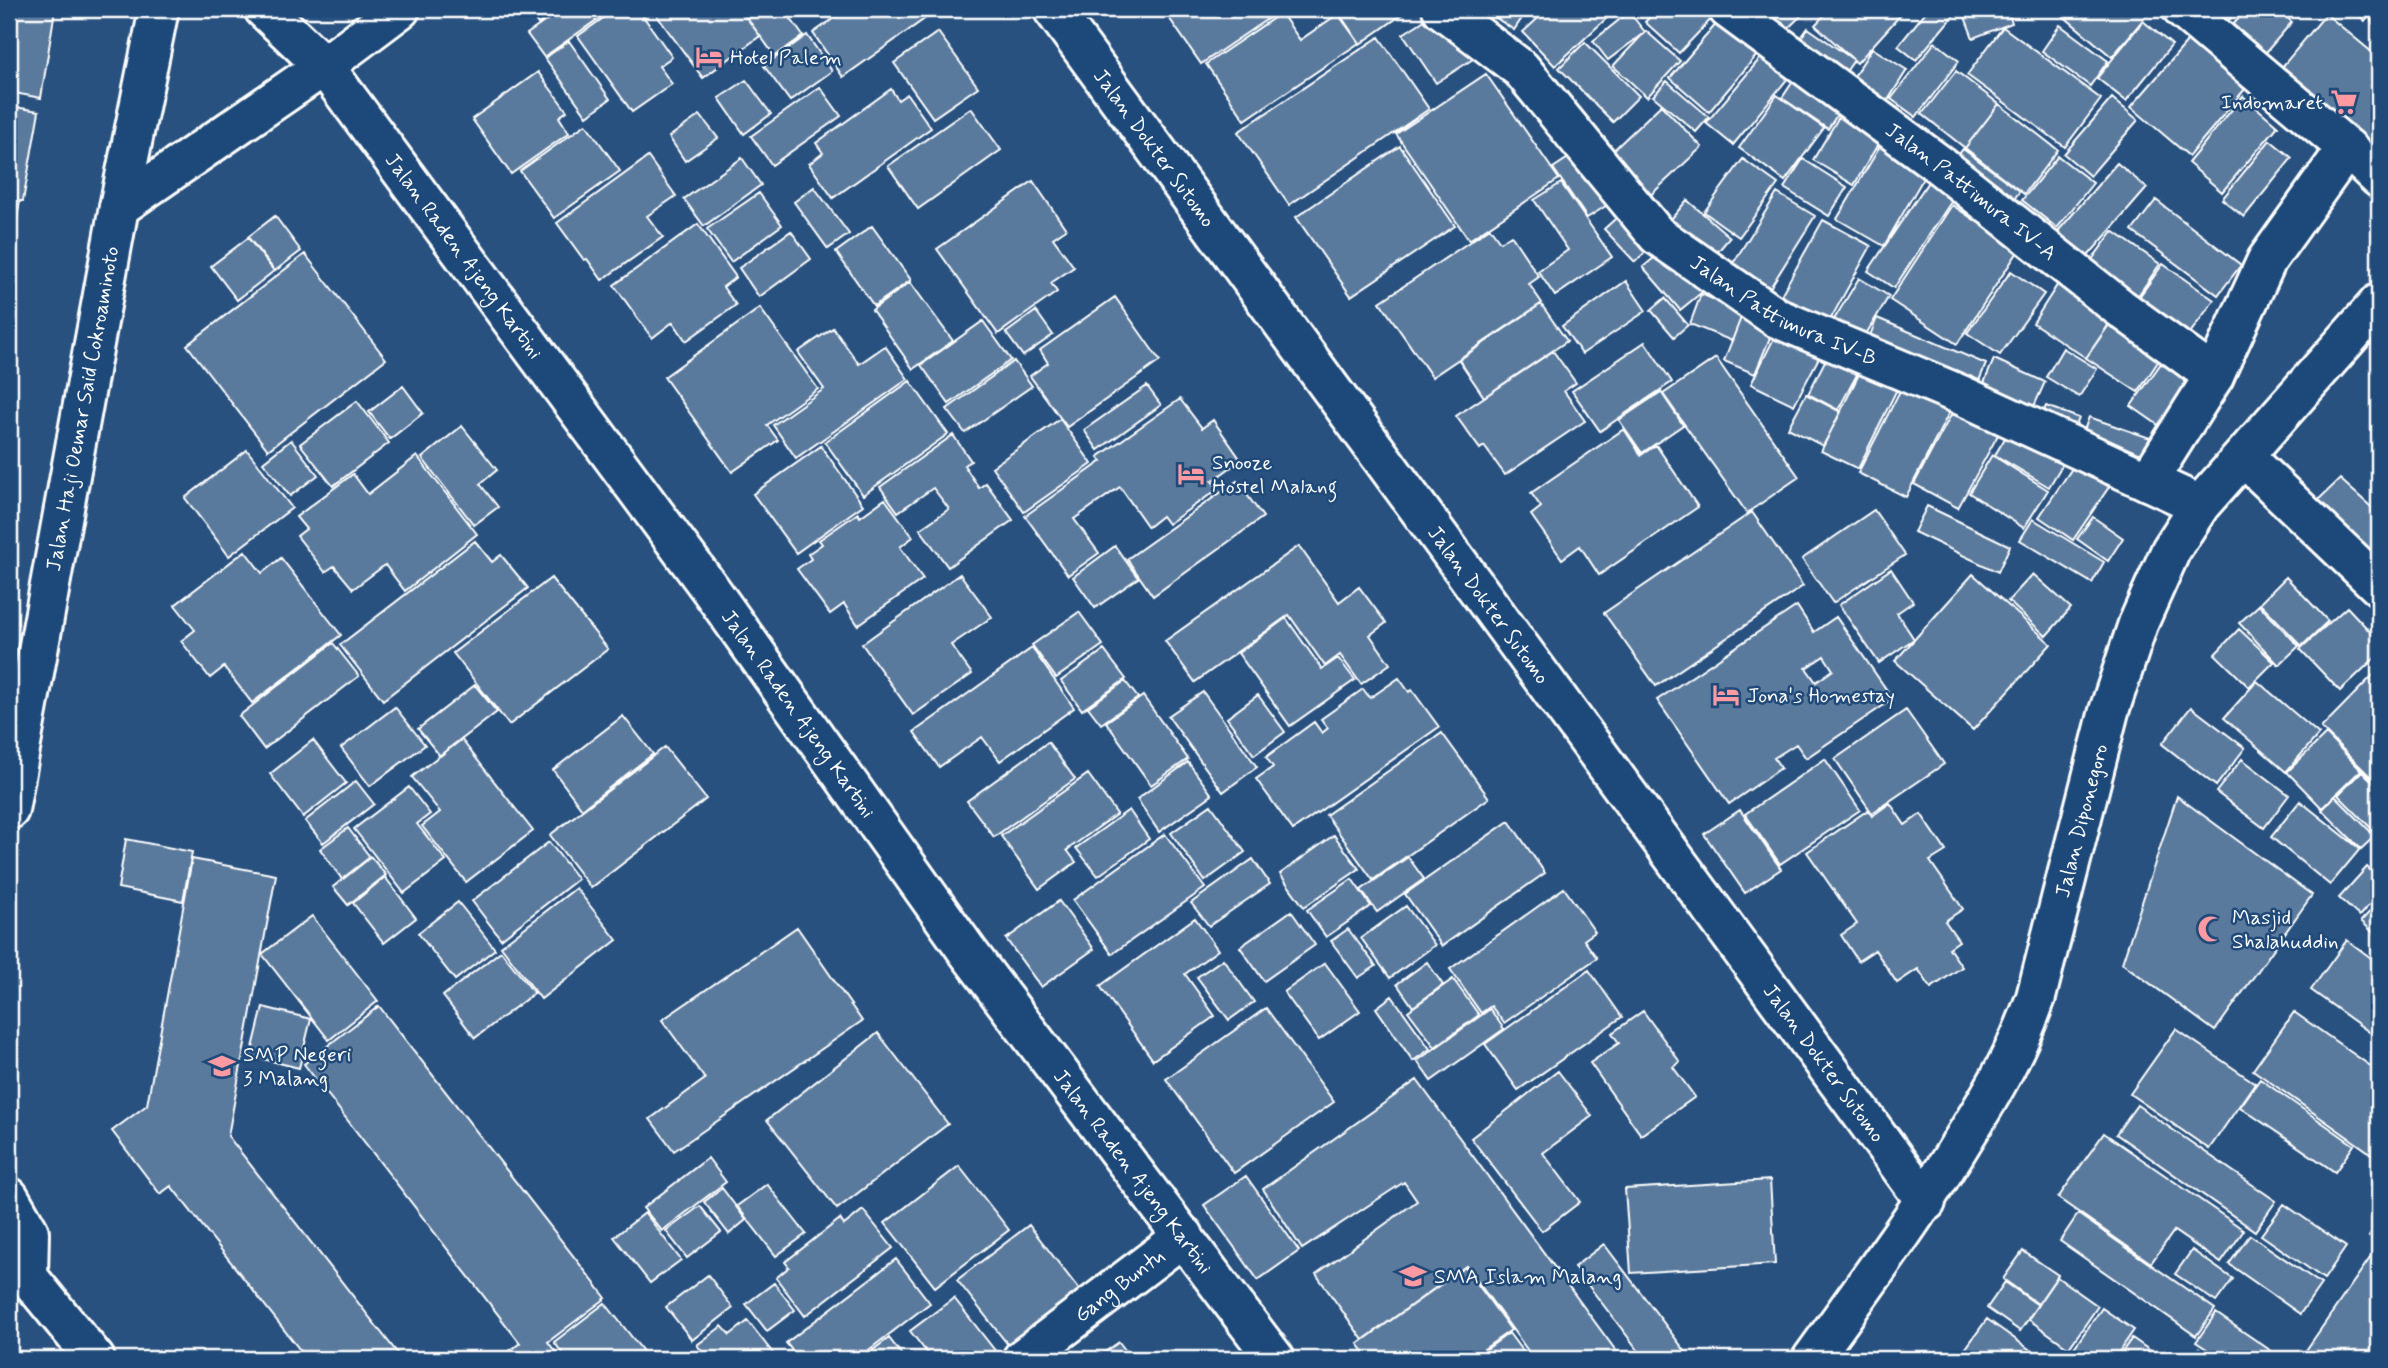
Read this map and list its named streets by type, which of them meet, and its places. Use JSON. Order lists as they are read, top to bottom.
{
  "streets": {
    "street": [
      "Jalan Dokter Sutomo",
      "Jalan Pattimura IV-A",
      "Jalan Raden Ajeng Kartini",
      "Jalan Pattimura IV-B",
      "Jalan Haji Oemar Said Cokroaminoto",
      "Jalan Diponegoro",
      "Gang Buntu"
    ]
  },
  "crossings": [
    ["Jalan Dokter Sutomo", "Jalan Diponegoro"],
    ["Jalan Raden Ajeng Kartini", "Gang Buntu"],
    ["Jalan Pattimura IV-B", "Jalan Diponegoro"]
  ],
  "places": {
    "hotel": ["Hotel Palem", "Snooze Hostel Malang", "Jona's Homestay"],
    "supermarket": ["Indomaret"],
    "mosque": ["Masjid Shalahuddin"],
    "school or university": ["SMP Negeri 3 Malang", "SMA Islam Malang"]
  }
}
